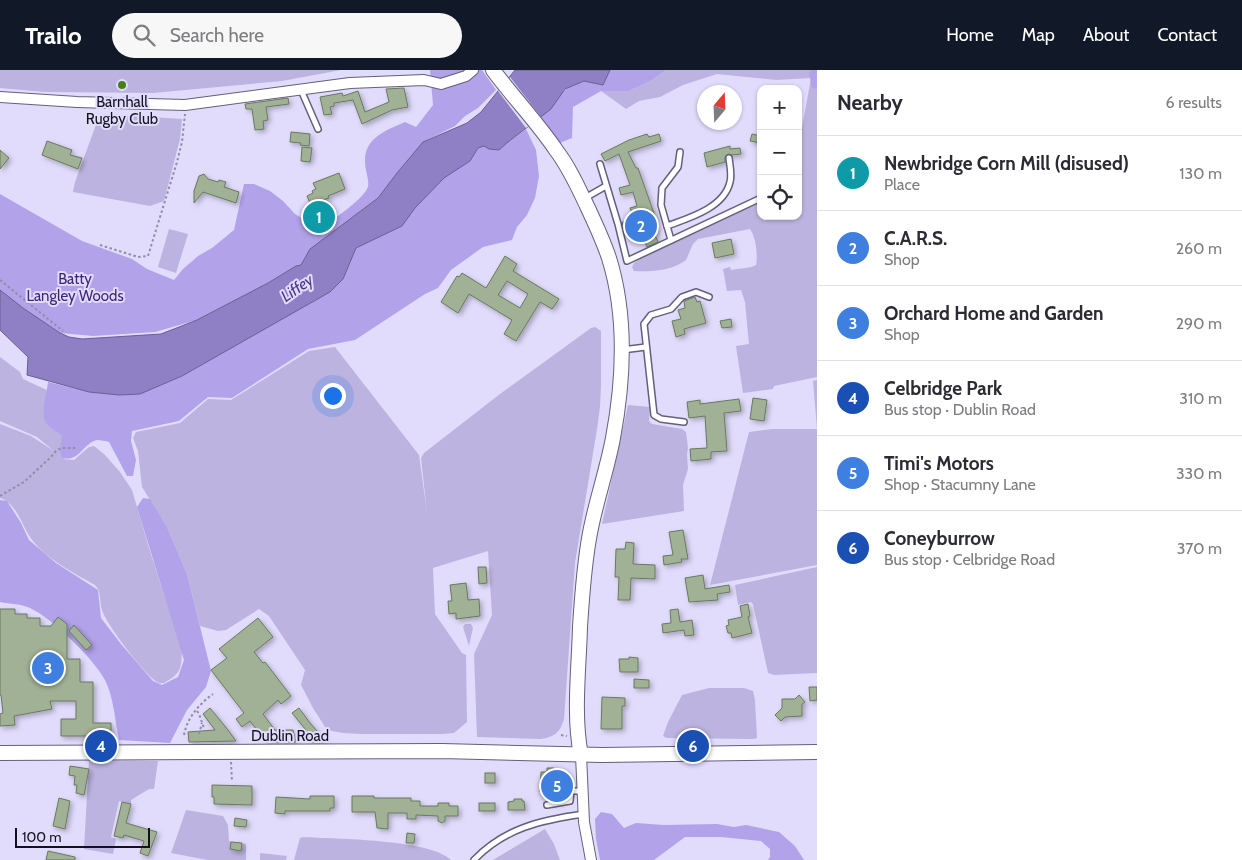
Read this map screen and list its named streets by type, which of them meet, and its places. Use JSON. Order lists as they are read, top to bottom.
{
  "streets": {
    "main road": ["Dublin Road"]
  },
  "water": ["Liffey"],
  "parks": ["Batty Langley Woods"],
  "places": ["Barnhall Rugby Club"],
  "scale_bar": "100 m",
  "north": "top",
  "page": {
    "header": "Trailo",
    "search": "Search here",
    "nav": [
      "Home",
      "Map",
      "About",
      "Contact"
    ],
    "heading": ["Nearby", "6 results"],
    "map_buttons": ["+", "−"],
    "list": [
      {
        "mark": "1",
        "name": "Newbridge Corn Mill (disused)",
        "note": "Place",
        "value": "130 m"
      },
      {
        "mark": "2",
        "name": "C.A.R.S.",
        "note": "Shop",
        "value": "260 m"
      },
      {
        "mark": "3",
        "name": "Orchard Home and Garden",
        "note": "Shop",
        "value": "290 m"
      },
      {
        "mark": "4",
        "name": "Celbridge Park",
        "note": "Bus stop · Dublin Road",
        "value": "310 m"
      },
      {
        "mark": "5",
        "name": "Timi's Motors",
        "note": "Shop · Stacumny Lane",
        "value": "330 m"
      },
      {
        "mark": "6",
        "name": "Coneyburrow",
        "note": "Bus stop · Celbridge Road",
        "value": "370 m"
      }
    ],
    "pins": [
      "1",
      "2",
      "3",
      "4",
      "6",
      "5"
    ],
    "scale": "100 m"
  }
}
